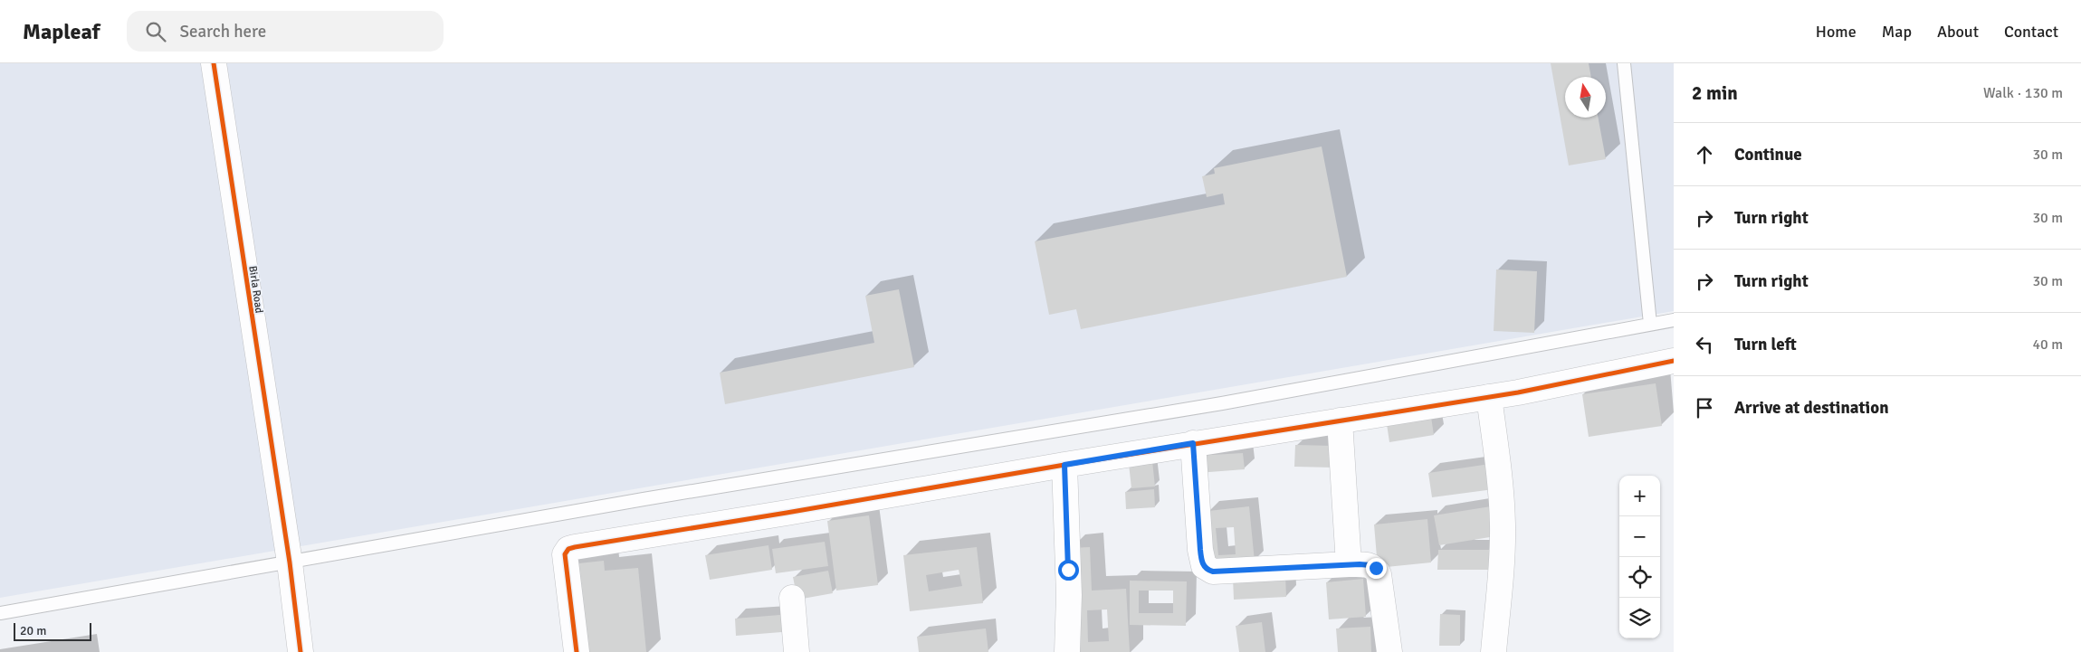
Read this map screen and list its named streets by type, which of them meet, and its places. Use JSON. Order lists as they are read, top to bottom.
{
  "streets": {
    "street": ["Birla Road"]
  },
  "scale_bar": "20 m",
  "north": "top",
  "page": {
    "header": "Mapleaf",
    "search": "Search here",
    "nav": [
      "Home",
      "Map",
      "About",
      "Contact"
    ],
    "heading": ["2 min", "Walk · 130 m"],
    "list": [
      ["Continue", "30 m"],
      ["Turn right", "30 m"],
      ["Turn right", "30 m"],
      ["Turn left", "40 m"],
      "Arrive at destination"
    ],
    "map_buttons": ["+", "−"],
    "scale": "20 m"
  }
}
